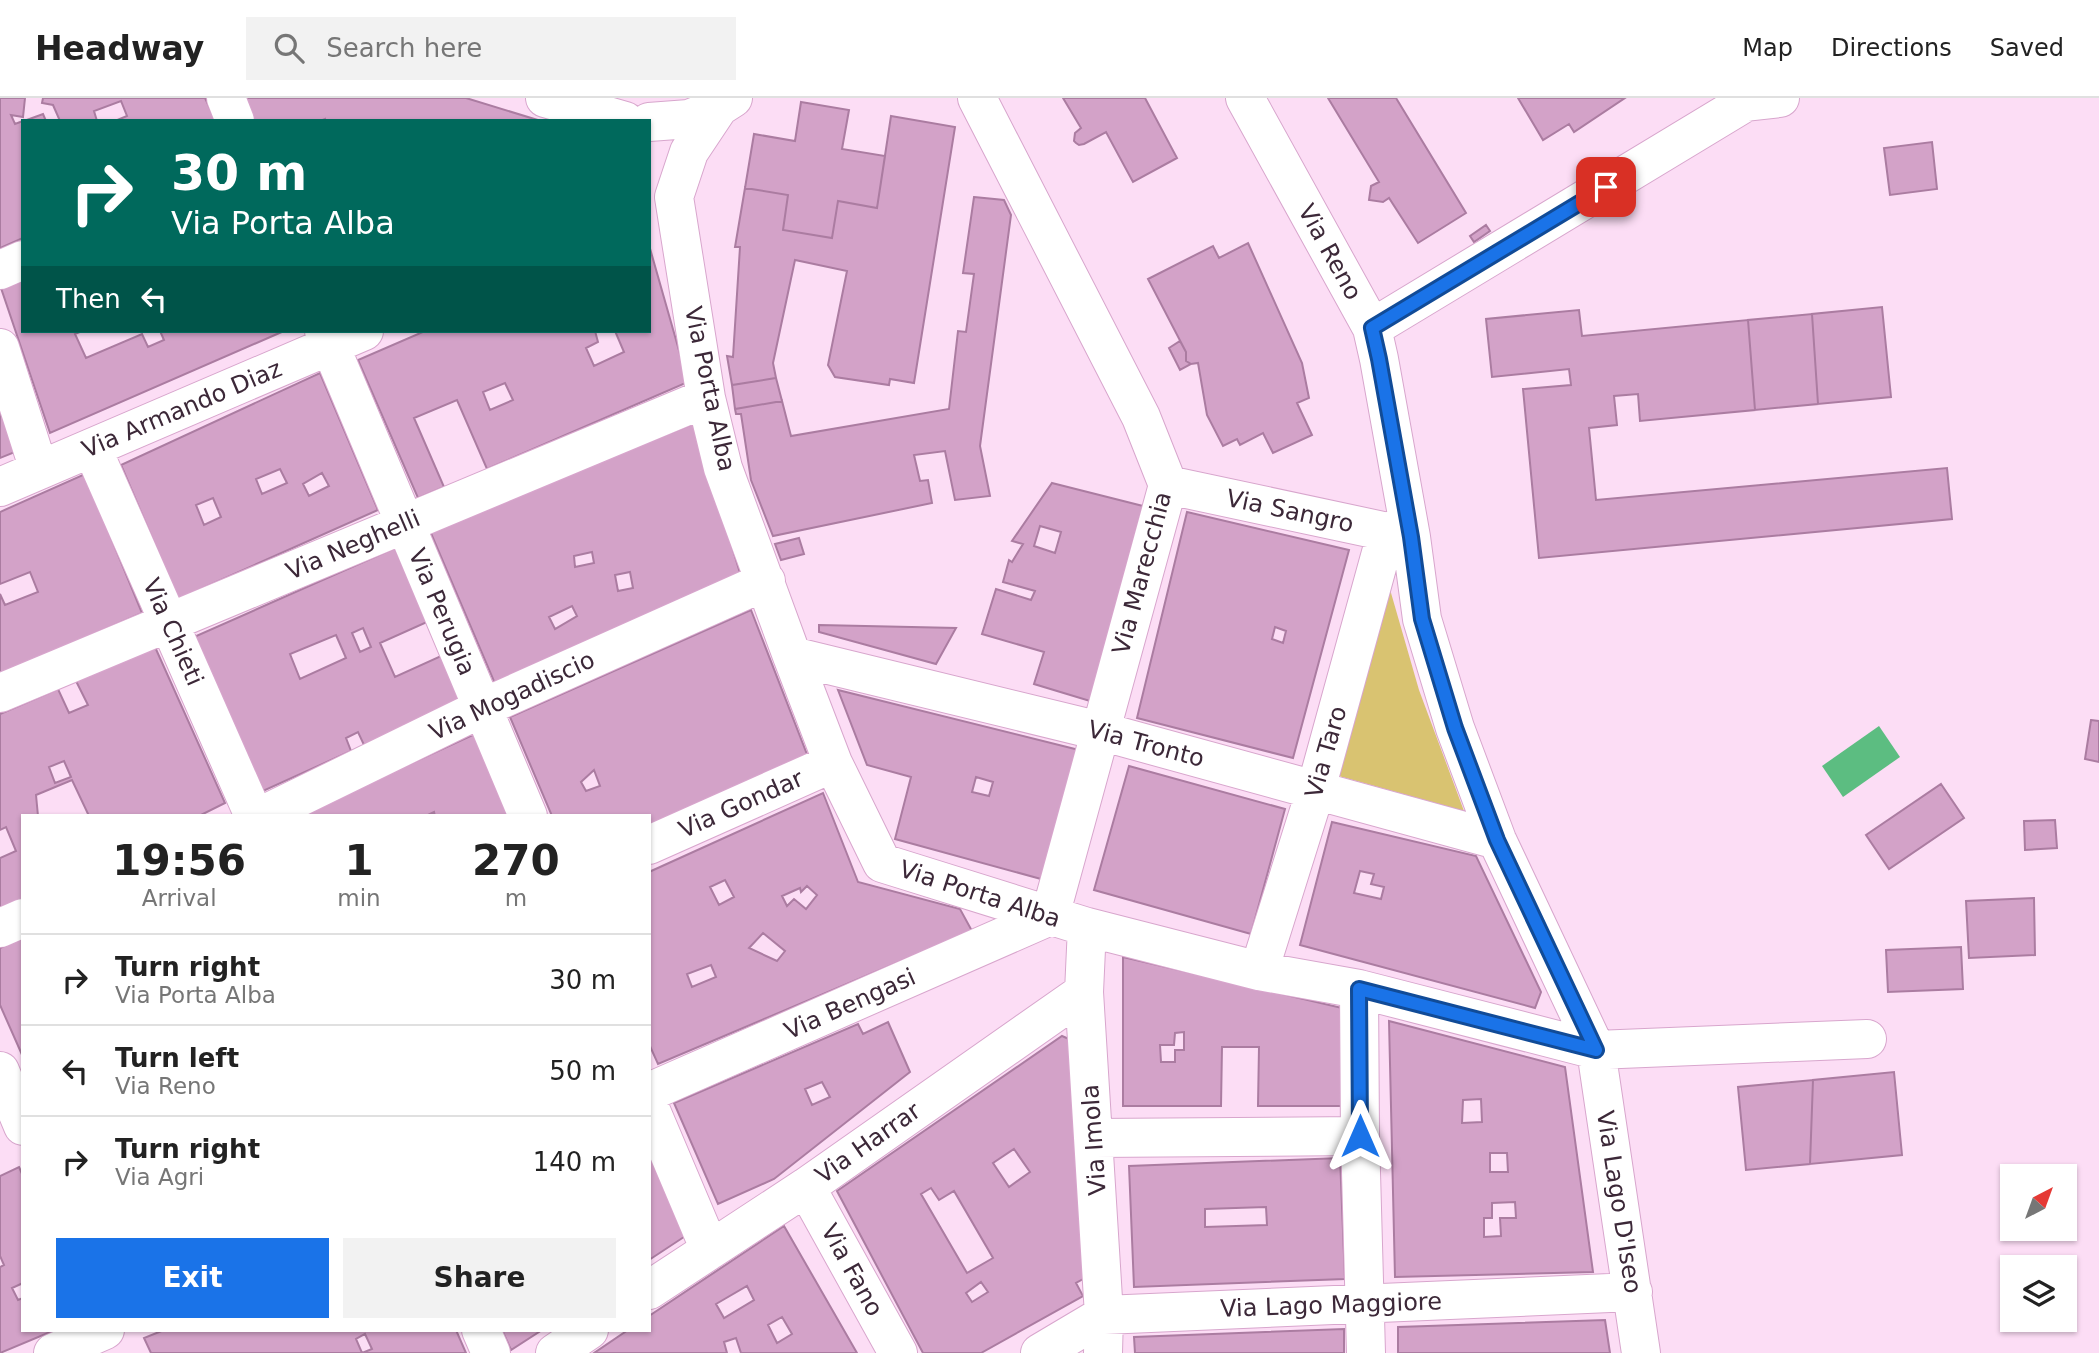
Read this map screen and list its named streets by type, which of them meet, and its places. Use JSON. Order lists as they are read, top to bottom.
{
  "streets": {
    "street": [
      "Via Reno",
      "Via Porta Alba",
      "Via Armando Diaz",
      "Via Sangro",
      "Via Neghelli",
      "Via Marecchia",
      "Via Perugia",
      "Via Chieti",
      "Via Mogadiscio",
      "Via Tronto",
      "Via Taro",
      "Via Gondar",
      "Via Bengasi",
      "Via Imola",
      "Via Harrar",
      "Via Lago D'Iseo",
      "Via Fano",
      "Via Lago Maggiore"
    ]
  },
  "crossings": [
    ["Via Reno", "Via Porta Alba"],
    ["Via Reno", "Via Sangro"],
    ["Via Reno", "Via Tronto"],
    ["Via Reno", "Via Taro"],
    ["Via Reno", "Via Lago D'Iseo"],
    ["Via Porta Alba", "Via Neghelli"],
    ["Via Porta Alba", "Via Marecchia"],
    ["Via Porta Alba", "Via Mogadiscio"],
    ["Via Porta Alba", "Via Tronto"],
    ["Via Porta Alba", "Via Taro"],
    ["Via Porta Alba", "Via Gondar"],
    ["Via Porta Alba", "Via Bengasi"],
    ["Via Porta Alba", "Via Imola"],
    ["Via Porta Alba", "Via Lago D'Iseo"],
    ["Via Armando Diaz", "Via Perugia"],
    ["Via Armando Diaz", "Via Chieti"],
    ["Via Sangro", "Via Marecchia"],
    ["Via Sangro", "Via Taro"],
    ["Via Neghelli", "Via Perugia"],
    ["Via Neghelli", "Via Chieti"],
    ["Via Marecchia", "Via Tronto"],
    ["Via Marecchia", "Via Bengasi"],
    ["Via Perugia", "Via Mogadiscio"],
    ["Via Tronto", "Via Taro"],
    ["Via Imola", "Via Harrar"],
    ["Via Imola", "Via Lago Maggiore"],
    ["Via Harrar", "Via Fano"],
    ["Via Lago D'Iseo", "Via Lago Maggiore"]
  ],
  "north": "top right",
  "page": {
    "header": "Headway",
    "search": "Search here",
    "nav": ["Map", "Directions", "Saved"],
    "turn": ["30 m", "Via Porta Alba"],
    "then": "Then",
    "eta": [
      "19:56",
      "Arrival",
      "1",
      "min",
      "270",
      "m"
    ],
    "list": [
      {
        "name": "Turn right",
        "note": "Via Porta Alba",
        "value": "30 m"
      },
      {
        "name": "Turn left",
        "note": "Via Reno",
        "value": "50 m"
      },
      {
        "name": "Turn right",
        "note": "Via Agri",
        "value": "140 m"
      }
    ],
    "buttons": ["Exit", "Share"]
  }
}
